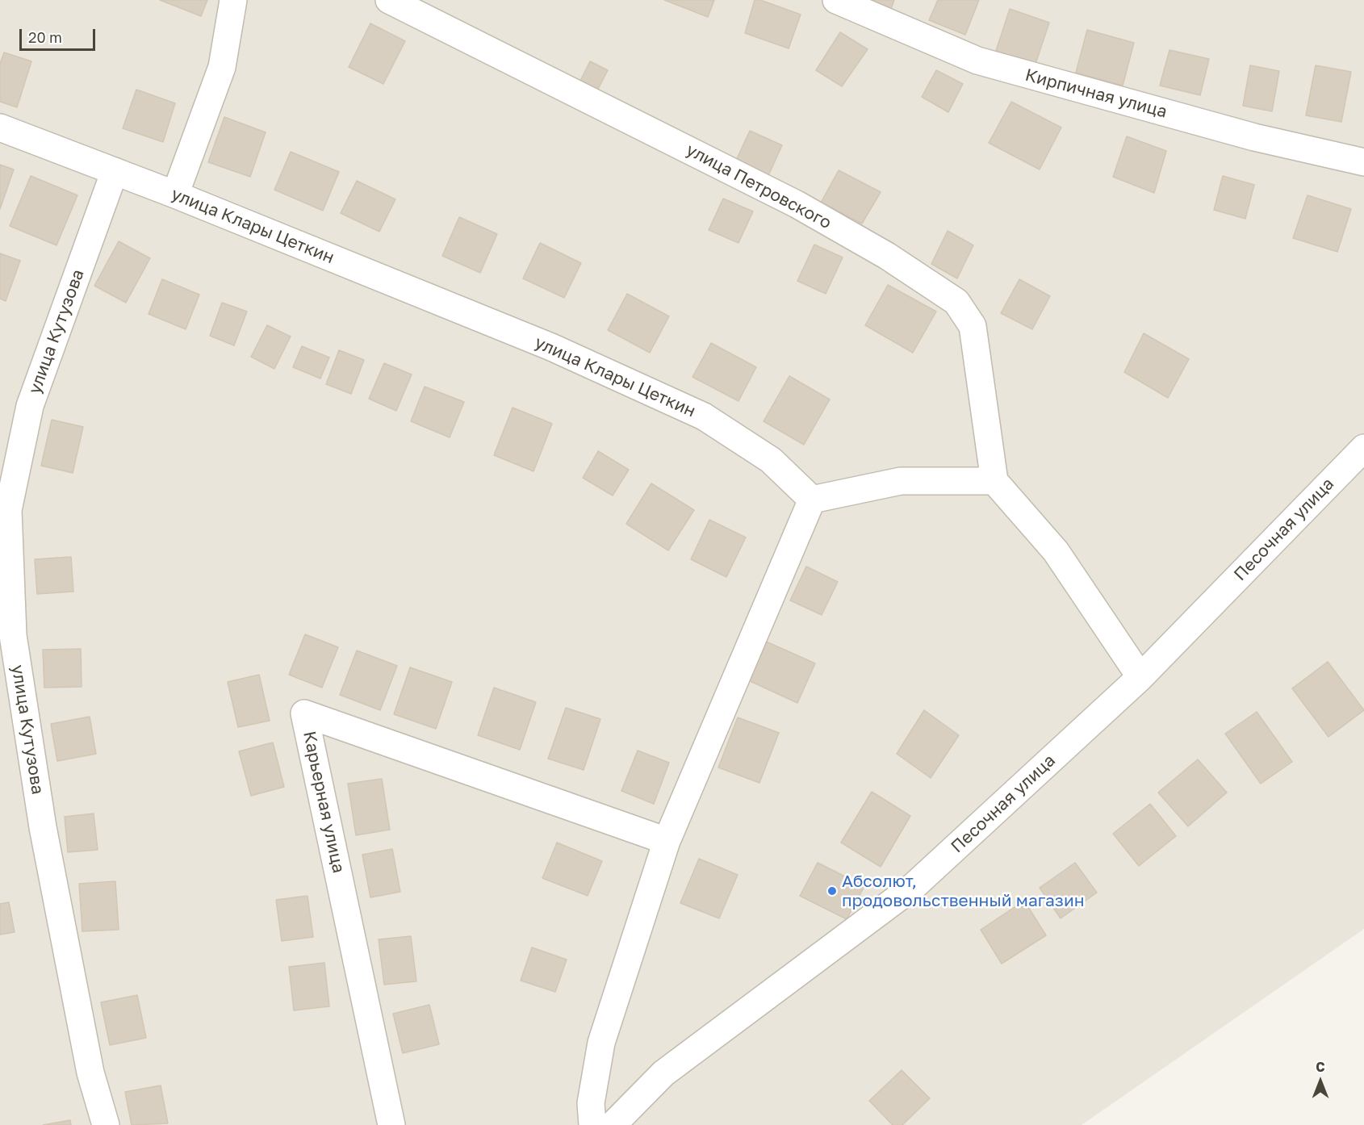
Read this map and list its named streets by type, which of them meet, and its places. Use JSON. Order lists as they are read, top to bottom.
{
  "streets": {
    "street": [
      "Кирпичная улица",
      "улица Петровского",
      "улица Клары Цеткин",
      "улица Кутузова",
      "Песочная улица",
      "Карьерная улица"
    ]
  },
  "crossings": [
    ["улица Клары Цеткин", "улица Кутузова"]
  ],
  "places": ["Абсолют, продовольственный магазин"],
  "scale_bar": "20 m",
  "north": "top"
}
